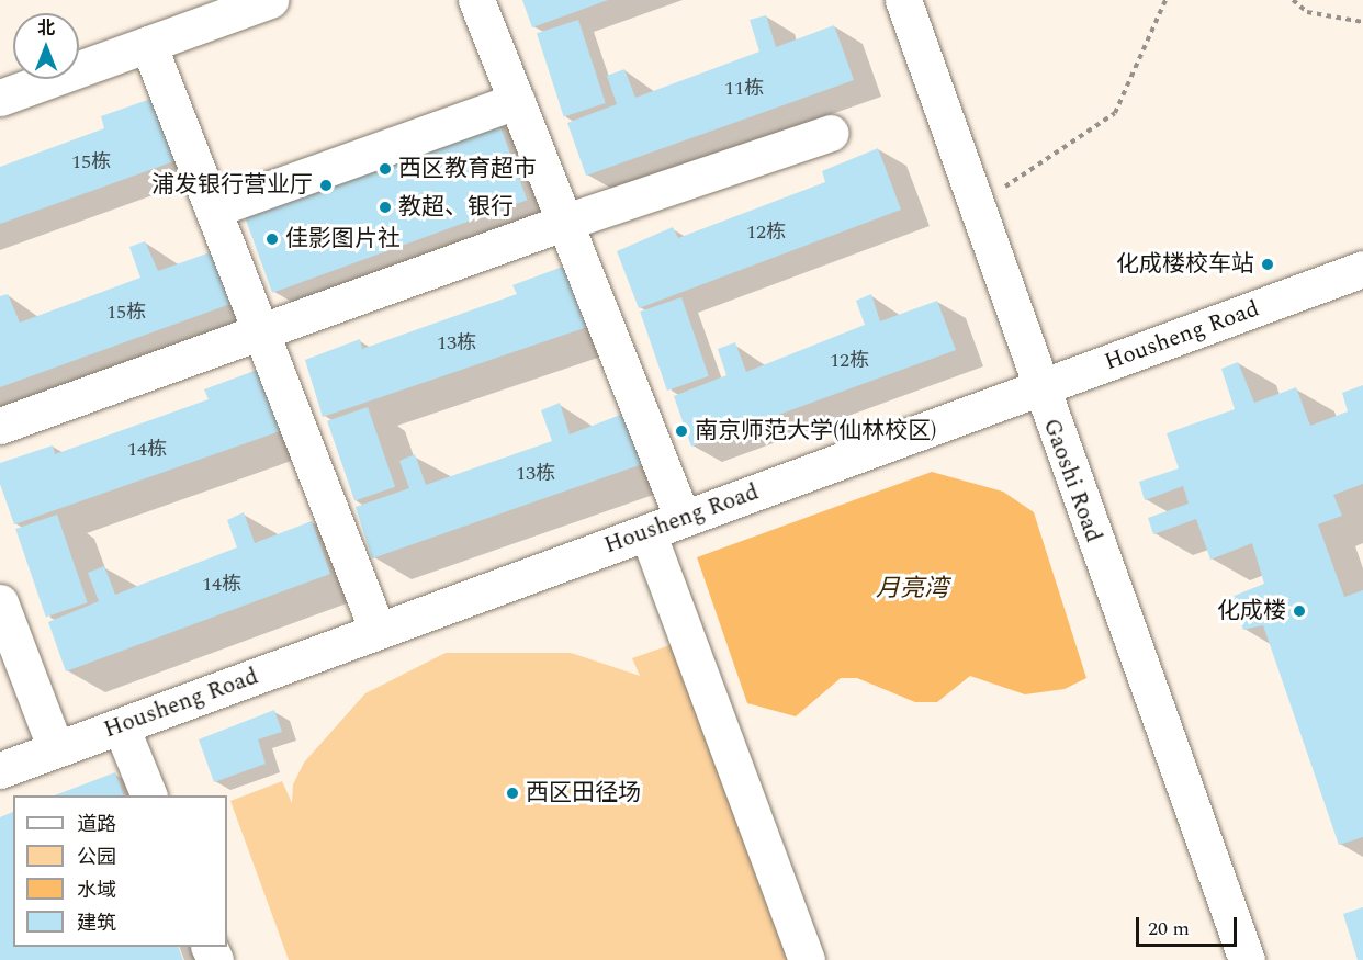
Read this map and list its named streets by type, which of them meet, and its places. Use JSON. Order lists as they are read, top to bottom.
{
  "streets": {
    "street": ["Housheng Road", "Gaoshi Road"]
  },
  "crossings": [
    ["Housheng Road", "Gaoshi Road"]
  ],
  "water": ["月亮湾"],
  "places": [
    "西区教育超市",
    "浦发银行营业厅",
    "教超、银行",
    "佳影图片社",
    "化成楼校车站",
    "南京师范大学(仙林校区)",
    "化成楼",
    "西区田径场"
  ],
  "house_numbers": [
    "11栋",
    "15栋",
    "12栋",
    "15栋",
    "13栋",
    "12栋",
    "14栋",
    "13栋",
    "14栋"
  ],
  "legend": [
    "道路",
    "公园",
    "水域",
    "建筑"
  ],
  "scale_bar": "20 m",
  "north": "top"
}
